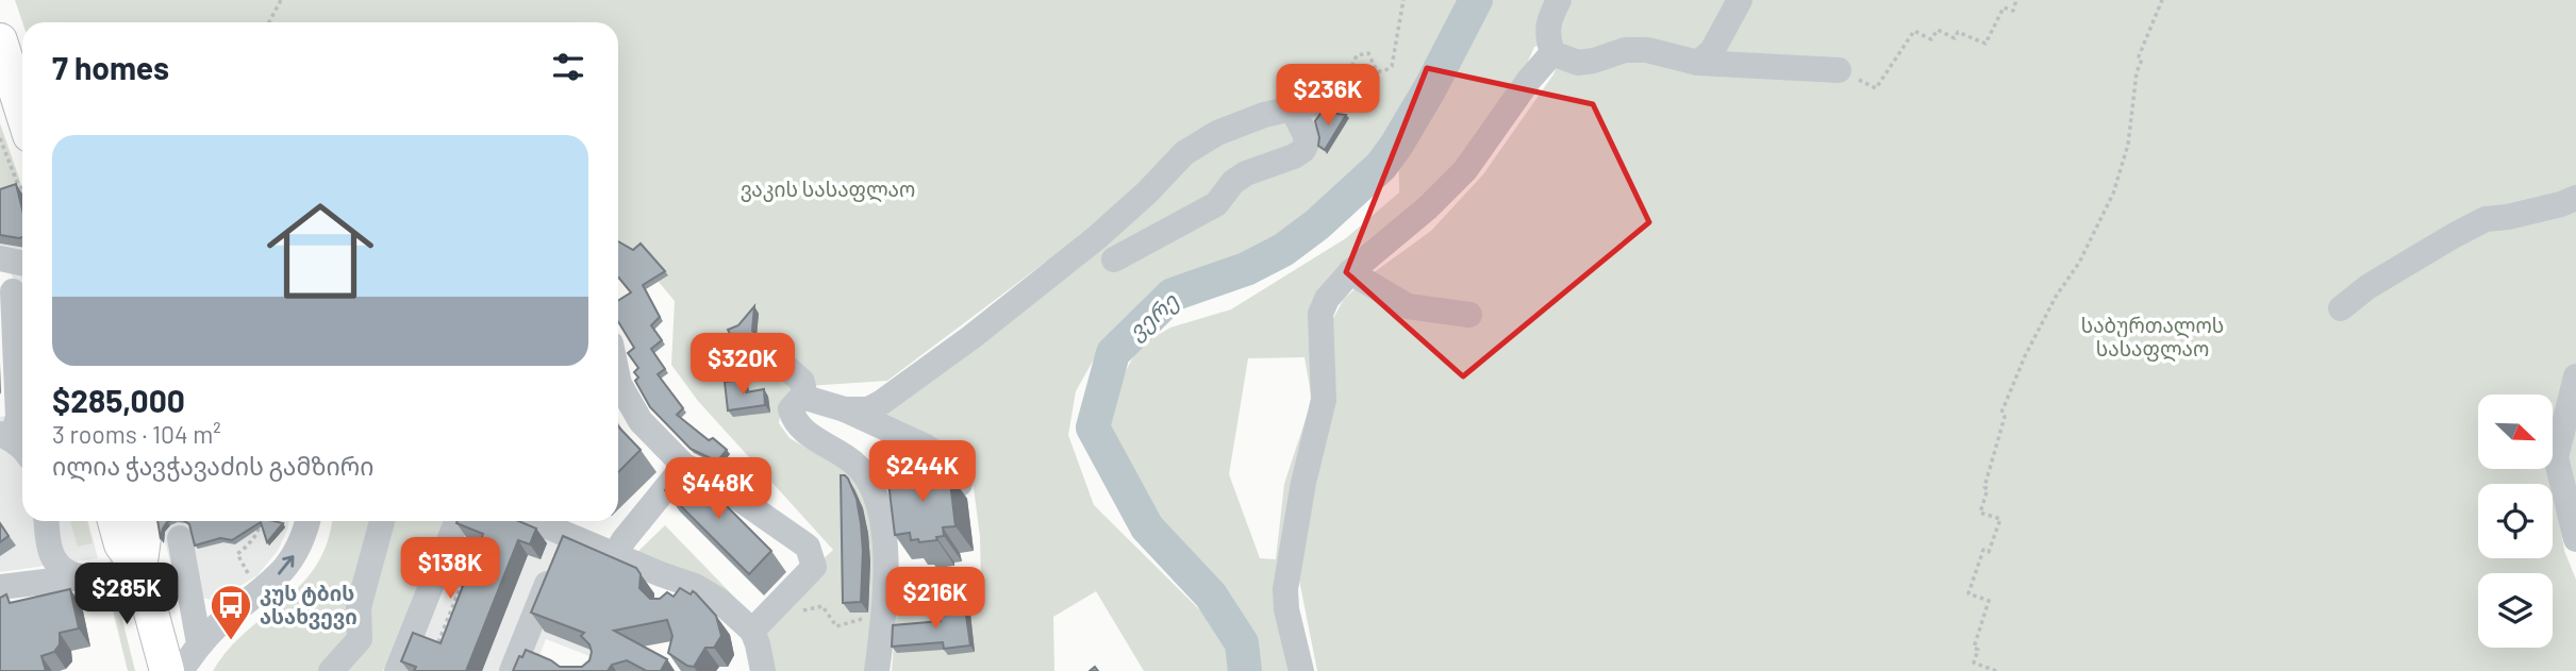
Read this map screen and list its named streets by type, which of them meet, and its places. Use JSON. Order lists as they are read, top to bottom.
{
  "water": ["ვერე"],
  "parks": ["ვაკის სასაფლაო", "საბურთალოს სასაფლაო"],
  "places": {
    "bus stop": ["კუს ტბის ასახვევი"]
  },
  "north": "bottom right",
  "page": {
    "heading": "7 homes",
    "price": [
      "$236K",
      "$320K",
      "$244K",
      "$448K",
      "$138K",
      "$285K",
      "$216K"
    ],
    "list": [
      {
        "name": "$285,000",
        "note": "3 rooms · 104 m² · ილია ჭავჭავაძის გამზირი"
      }
    ]
  }
}
